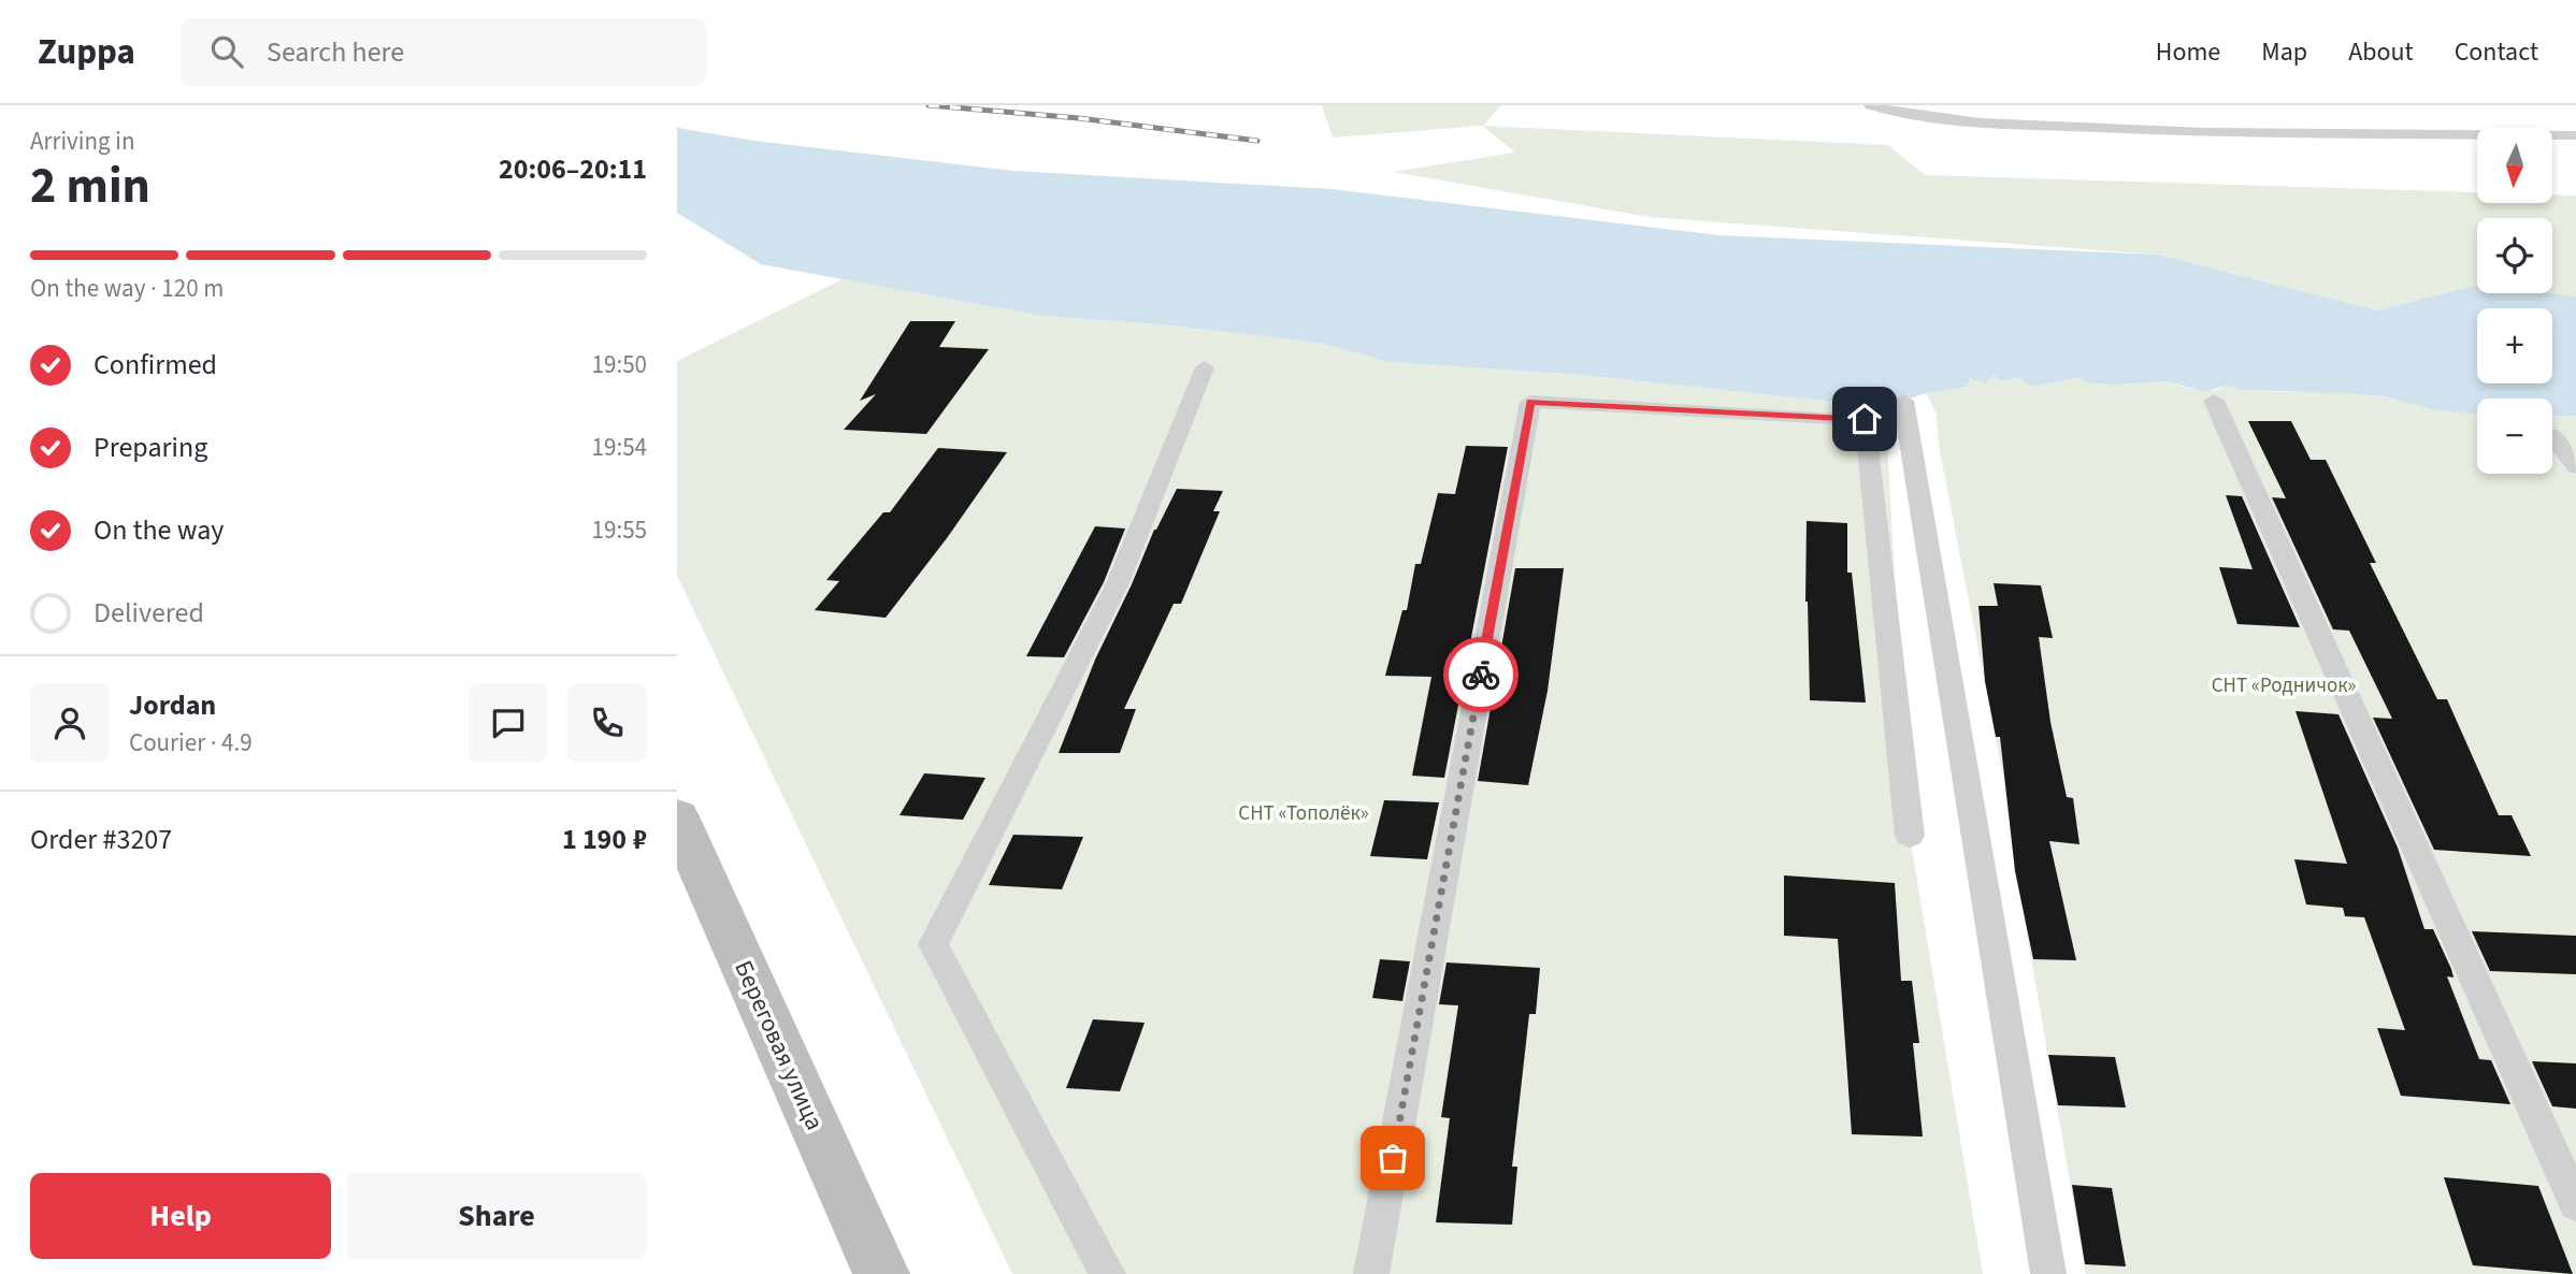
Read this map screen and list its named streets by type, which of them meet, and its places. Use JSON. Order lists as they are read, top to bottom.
{
  "streets": {
    "street": ["Береговая улица"]
  },
  "parks": ["СНТ «Родничок»", "СНТ «Тополёк»"],
  "north": "bottom",
  "page": {
    "header": "Zuppa",
    "search": "Search here",
    "nav": [
      "Home",
      "Map",
      "About",
      "Contact"
    ],
    "heading": ["2 min", "Arriving in", "20:06–20:11"],
    "panel": [
      "Jordan",
      "Courier · 4.9",
      "Order #3207",
      "1 190 ₽"
    ],
    "map_buttons": ["+", "−"],
    "bar": "On the way · 120 m",
    "list": [
      ["Confirmed", "19:50"],
      ["Preparing", "19:54"],
      ["On the way", "19:55"],
      "Delivered"
    ],
    "buttons": ["Help", "Share"]
  }
}
